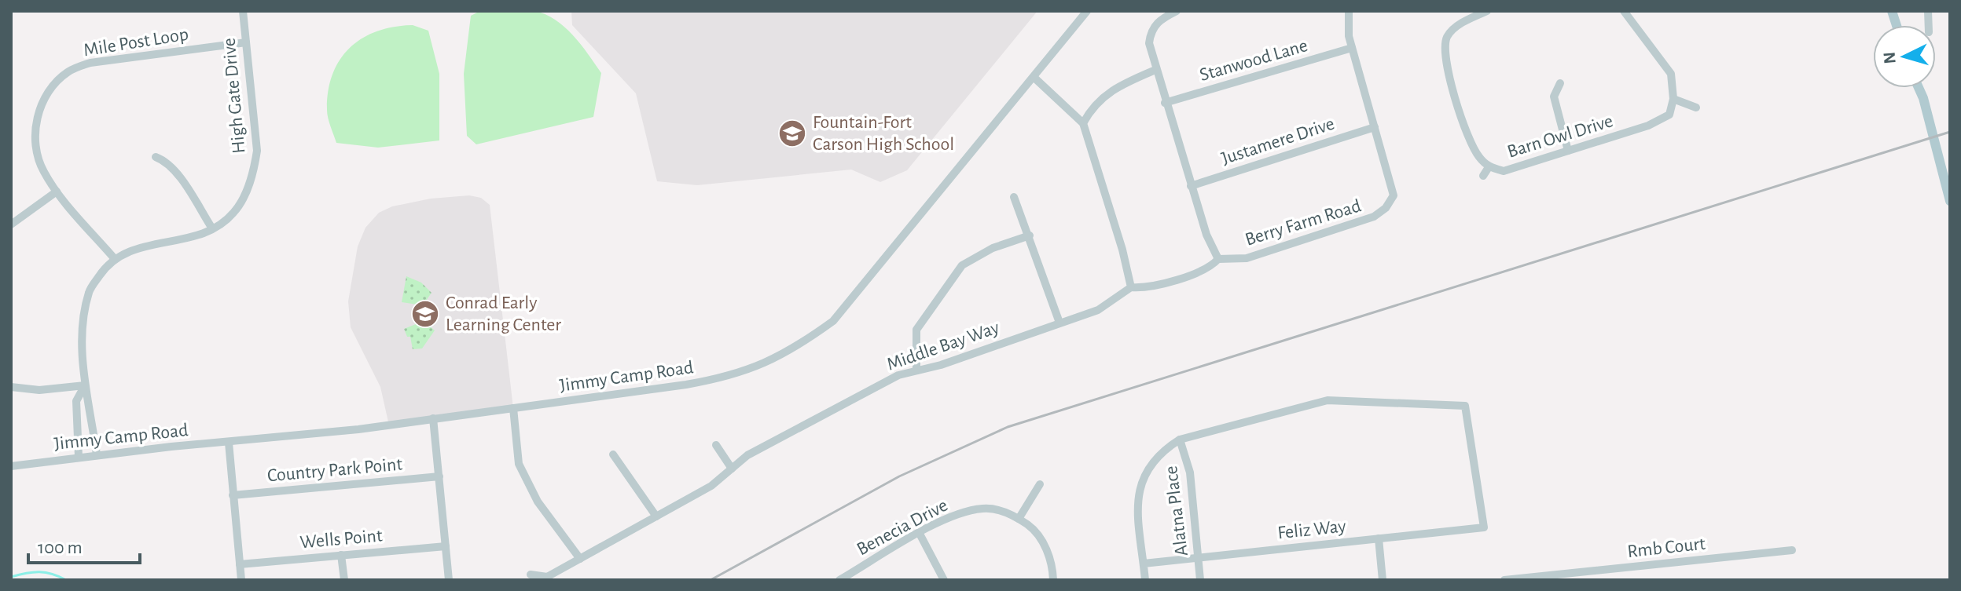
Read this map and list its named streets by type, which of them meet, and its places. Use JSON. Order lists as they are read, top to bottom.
{
  "streets": {
    "street": [
      "Mile Post Loop",
      "Stanwood Lane",
      "High Gate Drive",
      "Barn Owl Drive",
      "Justamere Drive",
      "Berry Farm Road",
      "Middle Bay Way",
      "Jimmy Camp Road",
      "Country Park Point",
      "Alatna Place",
      "Benecia Drive",
      "Feliz Way",
      "Wells Point",
      "Rmb Court"
    ]
  },
  "crossings": [
    ["Mile Post Loop", "High Gate Drive"],
    ["Stanwood Lane", "Berry Farm Road"],
    ["High Gate Drive", "Jimmy Camp Road"],
    ["Justamere Drive", "Berry Farm Road"],
    ["Alatna Place", "Feliz Way"]
  ],
  "places": {
    "school or university": ["Fountain-Fort Carson High School", "Conrad Early Learning Center"]
  },
  "scale_bar": "100 m",
  "north": "left"
}
